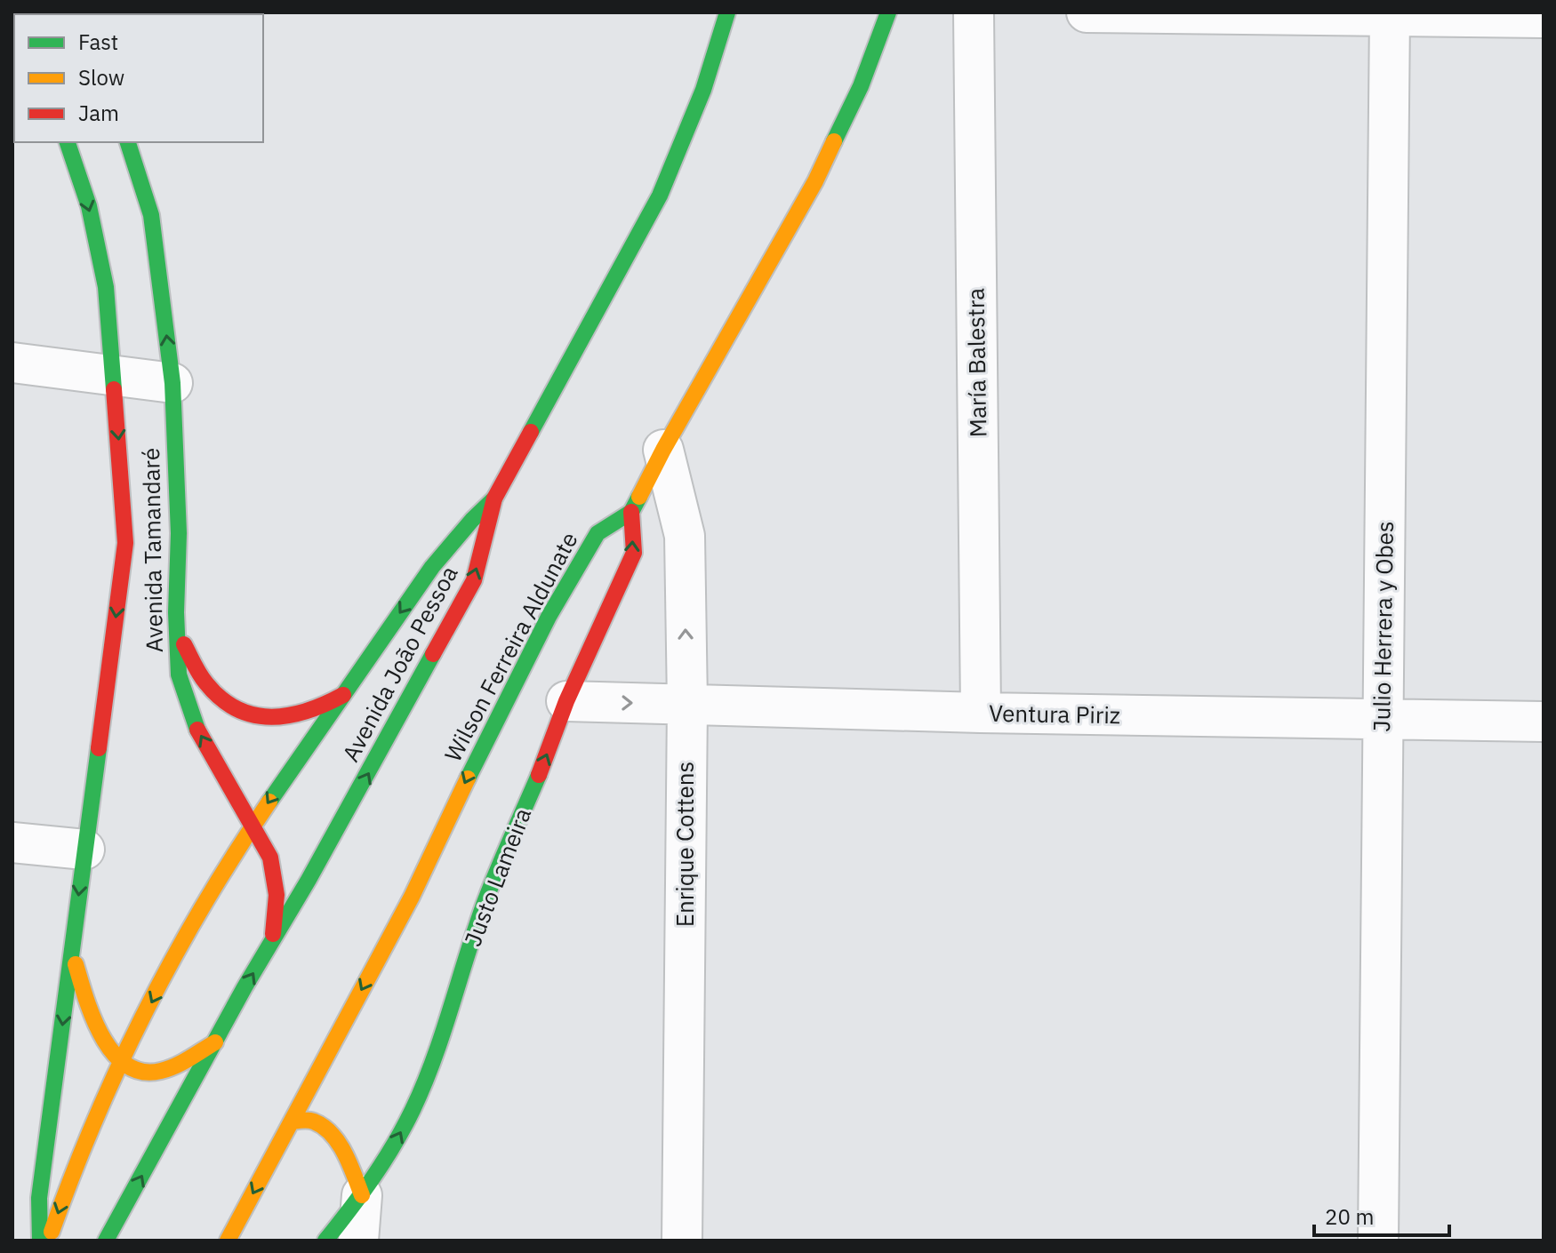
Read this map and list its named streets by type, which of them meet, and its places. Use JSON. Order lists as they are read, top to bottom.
{
  "streets": {
    "street": [
      "María Balestra",
      "Avenida Tamandaré",
      "Julio Herrera y Obes",
      "Wilson Ferreira Aldunate",
      "Avenida João Pessoa",
      "Ventura Piriz",
      "Enrique Cottens",
      "Justo Lameira"
    ]
  },
  "crossings": [
    ["María Balestra", "Ventura Piriz"],
    ["Avenida Tamandaré", "Avenida João Pessoa"],
    ["Julio Herrera y Obes", "Ventura Piriz"],
    ["Wilson Ferreira Aldunate", "Justo Lameira"],
    ["Ventura Piriz", "Enrique Cottens"],
    ["Ventura Piriz", "Justo Lameira"]
  ],
  "one_way": ["Justo Lameira"],
  "legend": ["Fast", "Slow", "Jam"],
  "scale_bar": "20 m"
}
